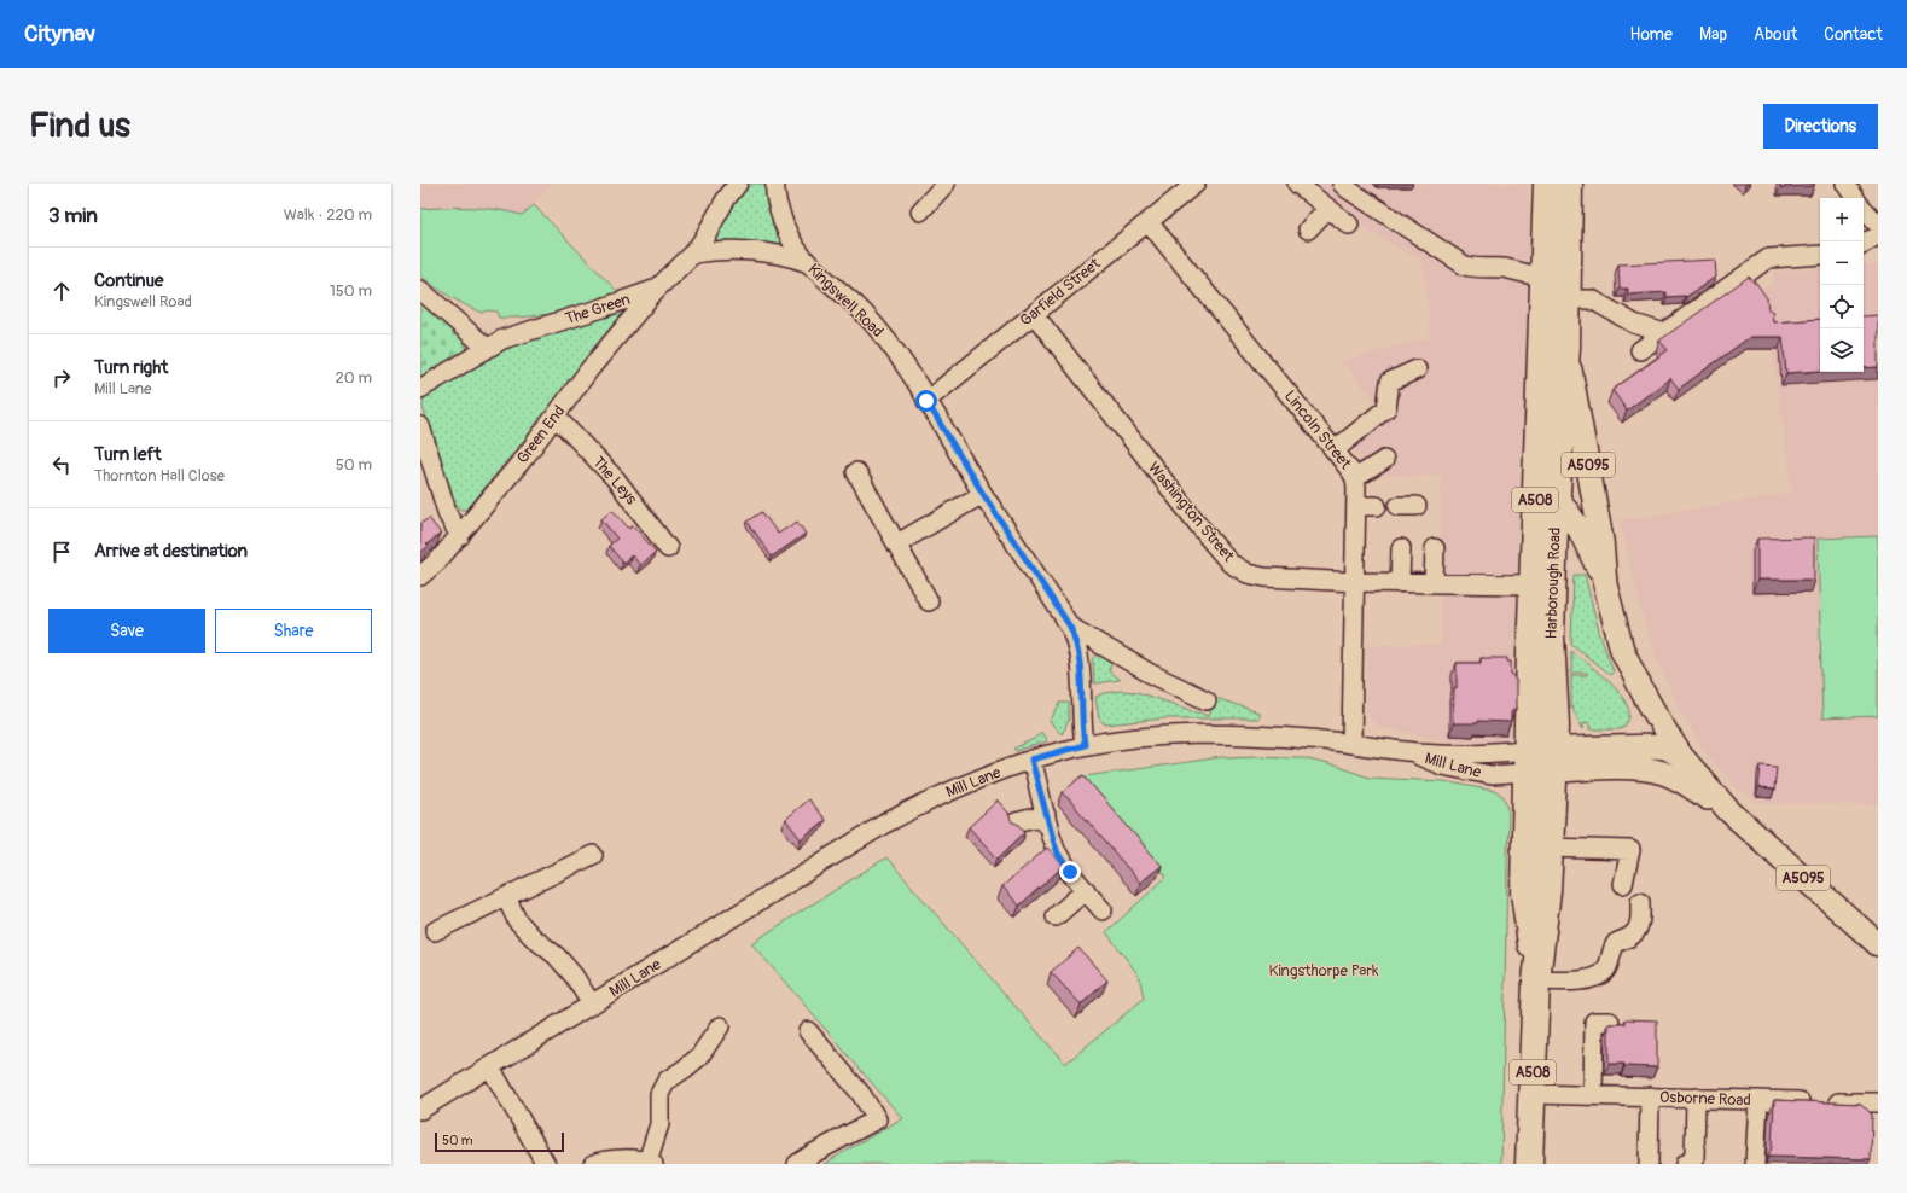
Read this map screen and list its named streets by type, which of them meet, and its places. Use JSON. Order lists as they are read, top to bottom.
{
  "streets": {
    "highway": ["A508", "Harborough Road"],
    "main road": ["A5095"],
    "street": [
      "Garfield Street",
      "Kingswell Road",
      "The Green",
      "Lincoln Street",
      "Green End",
      "The Leys",
      "Washington Street",
      "Mill Lane",
      "Osborne Road"
    ]
  },
  "crossings": [
    ["Garfield Street", "Kingswell Road"],
    ["Garfield Street", "Lincoln Street"],
    ["Garfield Street", "Washington Street"],
    ["Kingswell Road", "Mill Lane"],
    ["The Green", "Green End"],
    ["Lincoln Street", "Washington Street"],
    ["Lincoln Street", "Mill Lane"],
    ["Green End", "The Leys"],
    ["A5095", "Harborough Road"],
    ["A5095", "Mill Lane"],
    ["Washington Street", "Harborough Road"],
    ["Harborough Road", "Mill Lane"],
    ["Harborough Road", "Osborne Road"]
  ],
  "parks": ["Kingsthorpe Park"],
  "scale_bar": "50 m",
  "page": {
    "header": "Citynav",
    "nav": [
      "Home",
      "Map",
      "About",
      "Contact"
    ],
    "buttons": [
      "Directions",
      ["Save", "Share"]
    ],
    "title": "Find us",
    "heading": ["3 min", "Walk · 220 m"],
    "map_buttons": ["+", "−"],
    "list": [
      ["Continue", "Kingswell Road", "150 m"],
      ["Turn right", "Mill Lane", "20 m"],
      ["Turn left", "Thornton Hall Close", "50 m"],
      "Arrive at destination"
    ],
    "scale": "50 m"
  }
}
